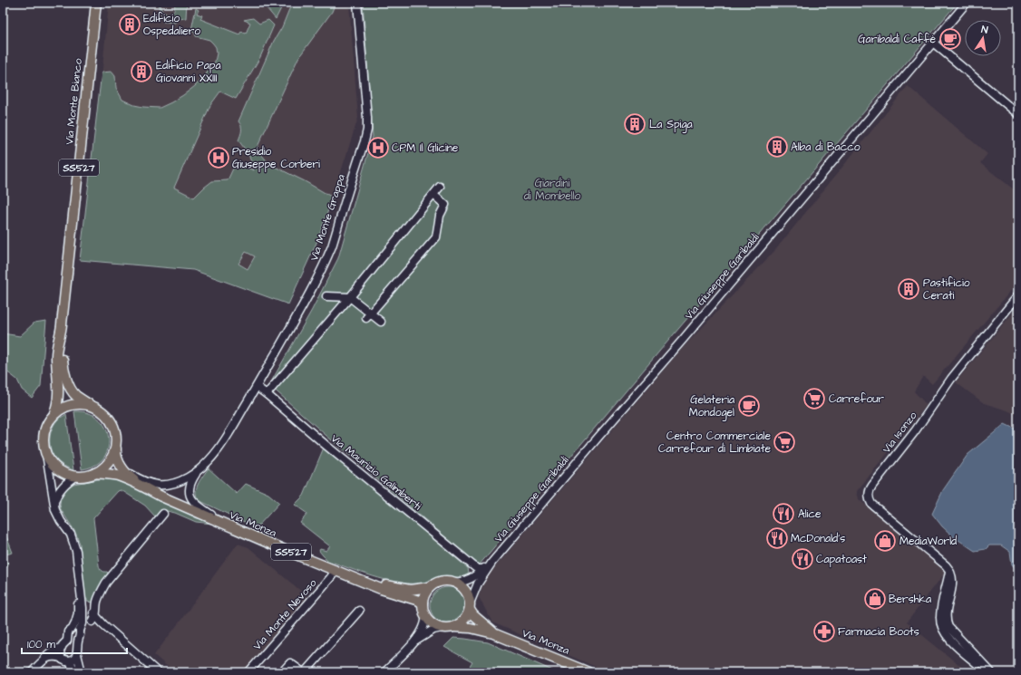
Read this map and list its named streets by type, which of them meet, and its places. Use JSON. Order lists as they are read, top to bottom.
{
  "streets": {
    "main road": ["Via Monte Bianco", "SS527", "Via Monza"],
    "street": [
      "Via Monte Grappa",
      "Via Giuseppe Garibaldi",
      "Via Isonzo",
      "Via Maurizio Galimberti",
      "Via Monte Nevoso"
    ]
  },
  "crossings": [
    ["Via Monte Bianco", "SS527"],
    ["Via Monte Bianco", "Via Monza"],
    ["SS527", "Via Monza"],
    ["Via Monte Grappa", "Via Maurizio Galimberti"],
    ["Via Monte Grappa", "Via Monza"],
    ["Via Giuseppe Garibaldi", "Via Maurizio Galimberti"],
    ["Via Giuseppe Garibaldi", "Via Monza"],
    ["Via Monza", "Via Monte Nevoso"]
  ],
  "parks": ["Giardini di Mombello"],
  "places": {
    "building": [
      "Edificio Ospedaliero",
      "Edificio Papa Giovanni XXIII",
      "La Spiga",
      "Alba di Bacco",
      "Pastificio Cerati"
    ],
    "cafe": ["Garibaldi Caffè", "Gelateria Mondogel"],
    "hospital": ["CPM Il Glicine", "Presidio Giuseppe Corberi"],
    "supermarket": ["Carrefour", "Centro Commerciale Carrefour di Limbiate"],
    "restaurant": ["Alice", "McDonald's", "Capatoast"],
    "shop": ["MediaWorld", "Bershka"],
    "pharmacy": ["Farmacia Boots"]
  },
  "scale_bar": "100 m",
  "north": "top"
}
